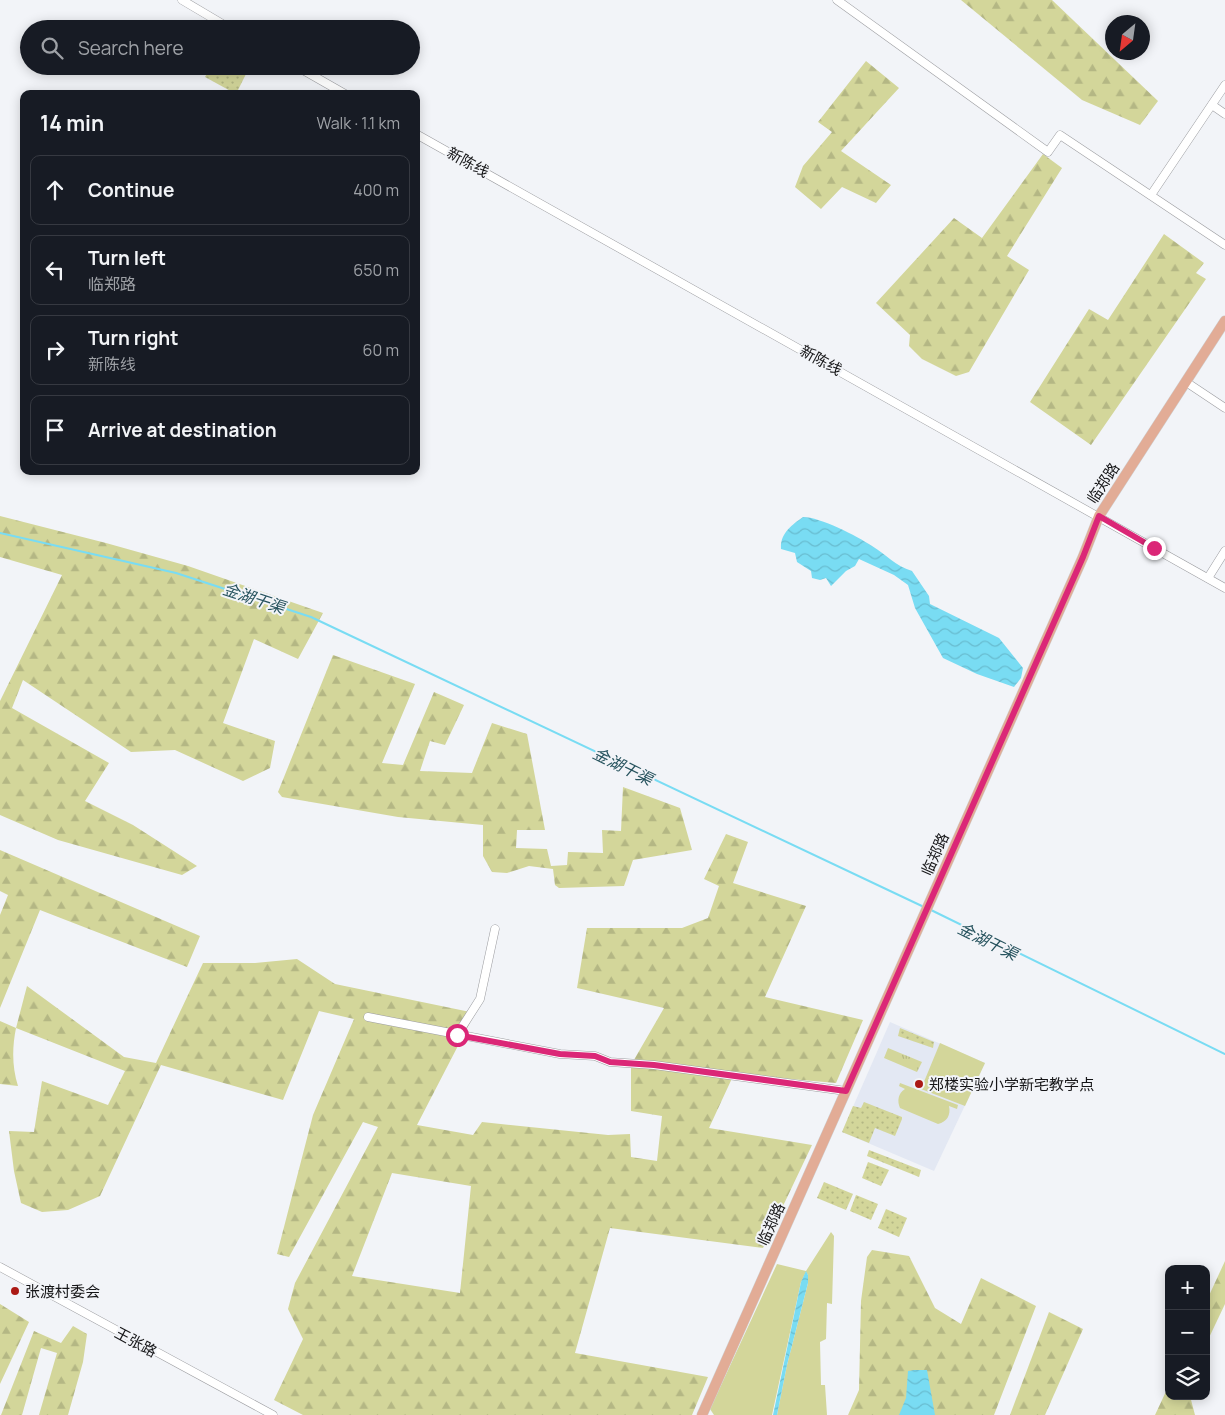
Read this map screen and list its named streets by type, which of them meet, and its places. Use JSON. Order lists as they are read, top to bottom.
{
  "streets": {
    "main road": ["临郑路"],
    "street": ["新陈线", "王张路"]
  },
  "crossings": [
    ["新陈线", "临郑路"]
  ],
  "water": ["金湖干渠"],
  "places": ["郑楼实验小学新宅教学点", "张渡村委会"],
  "north": "bottom left",
  "page": {
    "search": "Search here",
    "heading": ["14 min", "Walk · 1.1 km"],
    "list": [
      ["Continue", "400 m"],
      ["Turn left", "临郑路", "650 m"],
      ["Turn right", "新陈线", "60 m"],
      "Arrive at destination"
    ],
    "map_buttons": ["+", "−"]
  }
}
